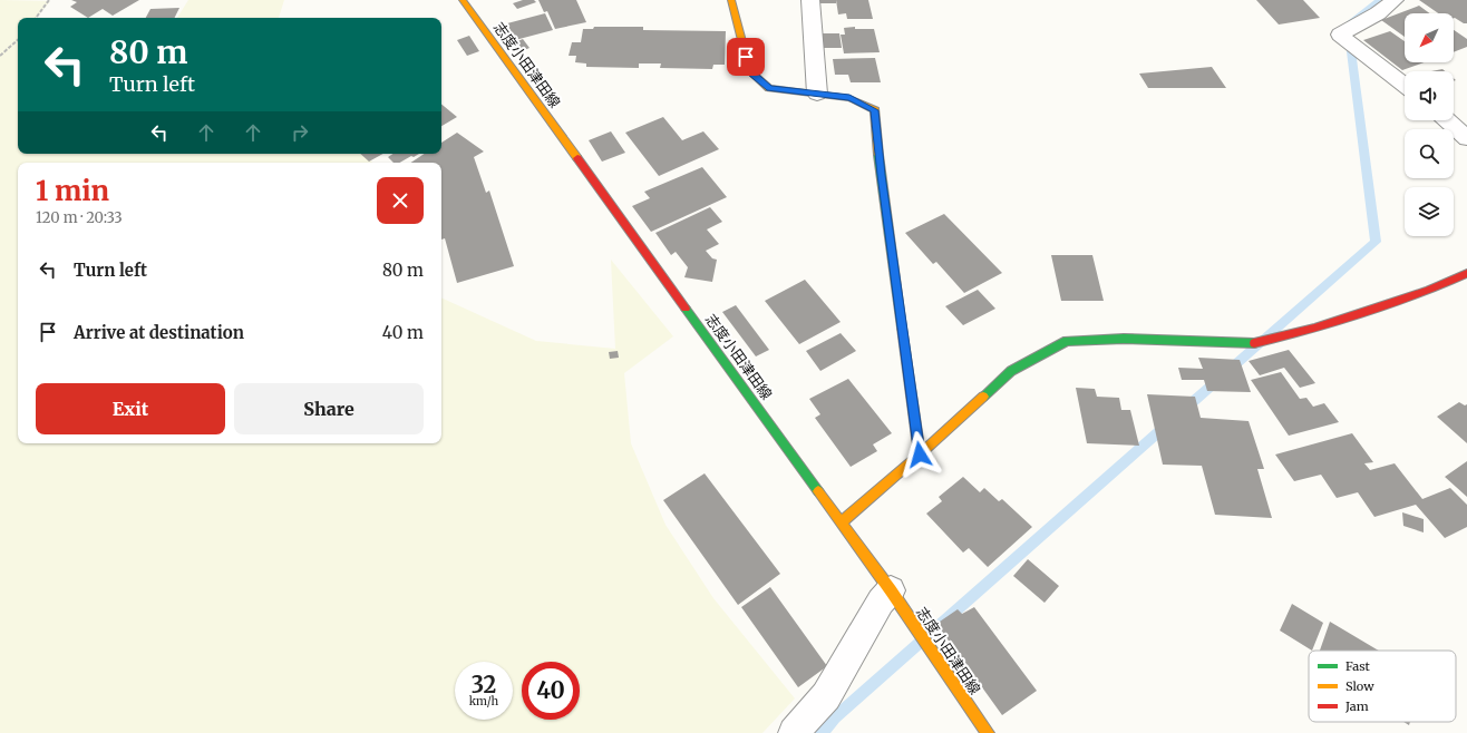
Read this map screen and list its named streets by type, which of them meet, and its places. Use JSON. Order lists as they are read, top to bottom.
{
  "streets": {
    "street": ["志度小田津田線"]
  },
  "legend": ["Fast", "Slow", "Jam"],
  "north": "bottom left",
  "page": {
    "turn": ["80 m", "Turn left"],
    "heading": ["1 min", "120 m · 20:33"],
    "list": [
      {
        "name": "Turn left",
        "value": "80 m"
      },
      {
        "name": "Arrive at destination",
        "value": "40 m"
      }
    ],
    "buttons": ["Exit", "Share"],
    "speed": "32 km/h",
    "limit": "40"
  }
}
